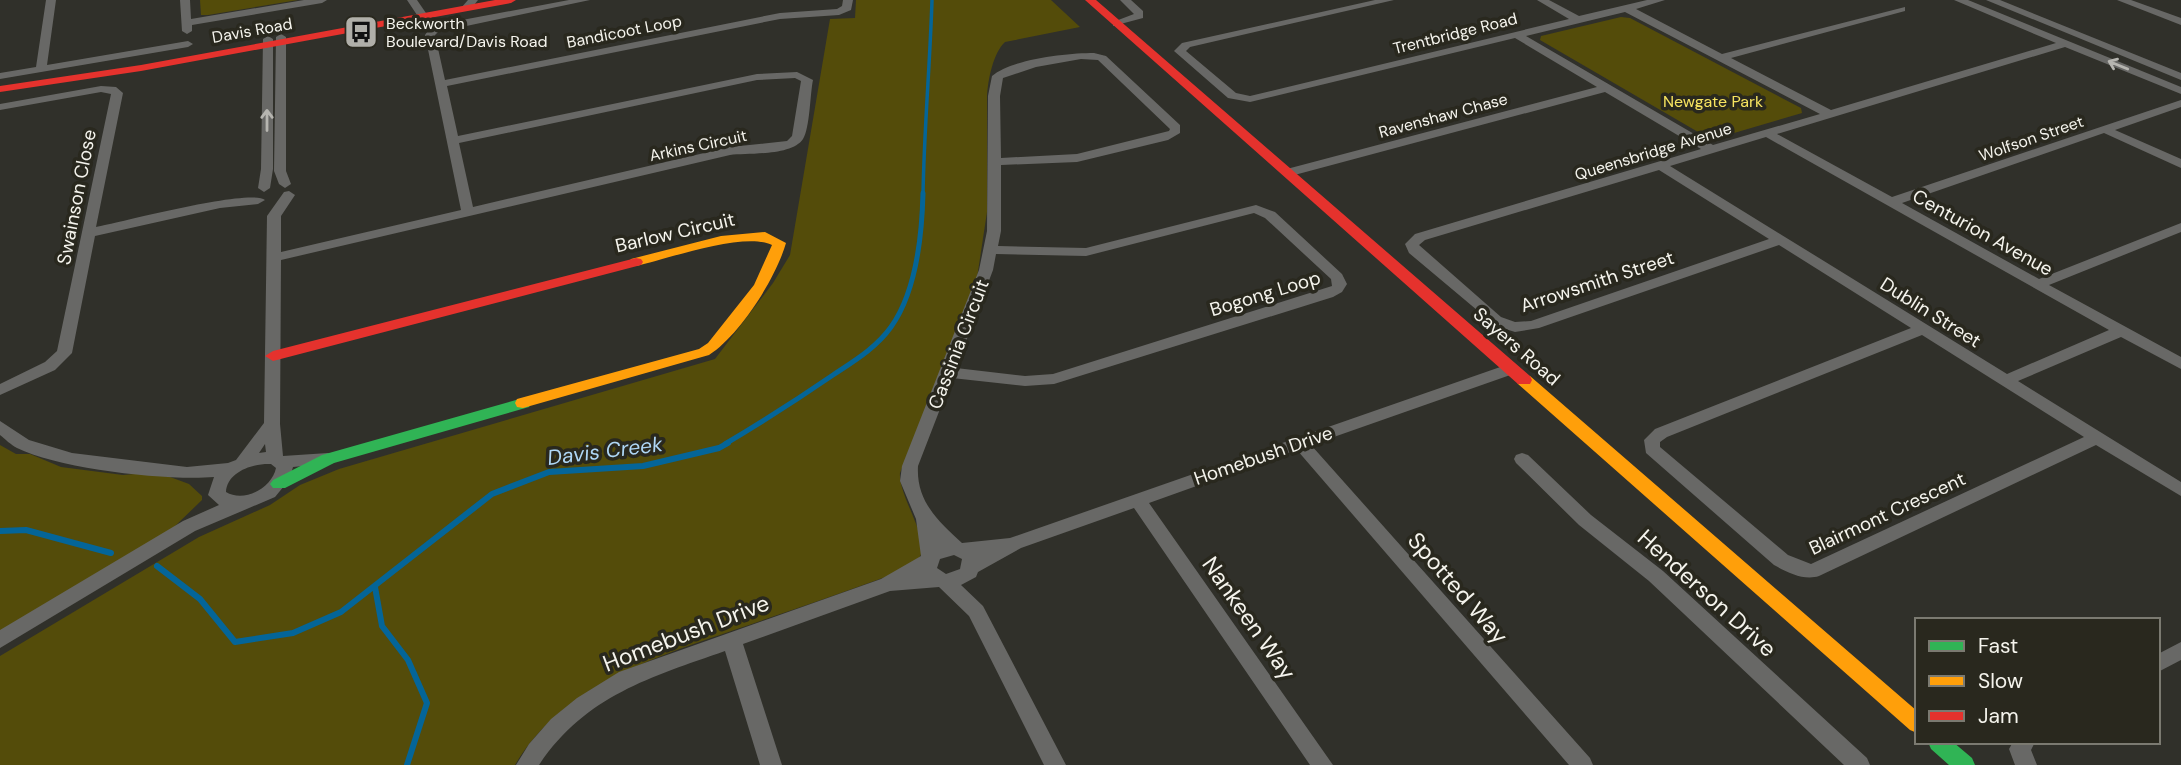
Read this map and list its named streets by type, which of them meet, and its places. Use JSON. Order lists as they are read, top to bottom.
{
  "streets": {
    "street": [
      "Davis Road",
      "Bandicoot Loop",
      "Trentbridge Road",
      "Ravenshaw Chase",
      "Wolfson Street",
      "Arkins Circuit",
      "Queensbridge Avenue",
      "Swainson Close",
      "Barlow Circuit",
      "Centurion Avenue",
      "Arrowsmith Street",
      "Bogong Loop",
      "Dublin Street",
      "Cassinia Circuit",
      "Sayers Road",
      "Homebush Drive",
      "Blairmont Crescent",
      "Spotted Way",
      "Henderson Drive",
      "Nankeen Way"
    ]
  },
  "crossings": [
    ["Bandicoot Loop", "Arkins Circuit"],
    ["Ravenshaw Chase", "Sayers Road"],
    ["Wolfson Street", "Centurion Avenue"],
    ["Queensbridge Avenue", "Centurion Avenue"],
    ["Queensbridge Avenue", "Arrowsmith Street"],
    ["Queensbridge Avenue", "Dublin Street"],
    ["Arrowsmith Street", "Dublin Street"],
    ["Bogong Loop", "Cassinia Circuit"],
    ["Dublin Street", "Blairmont Crescent"],
    ["Cassinia Circuit", "Homebush Drive"],
    ["Sayers Road", "Homebush Drive"],
    ["Homebush Drive", "Spotted Way"],
    ["Homebush Drive", "Nankeen Way"]
  ],
  "water": ["Davis Creek"],
  "parks": ["Newgate Park"],
  "places": {
    "bus stop": ["Beckworth Boulevard/Davis Road"]
  },
  "legend": ["Fast", "Slow", "Jam"]
}
